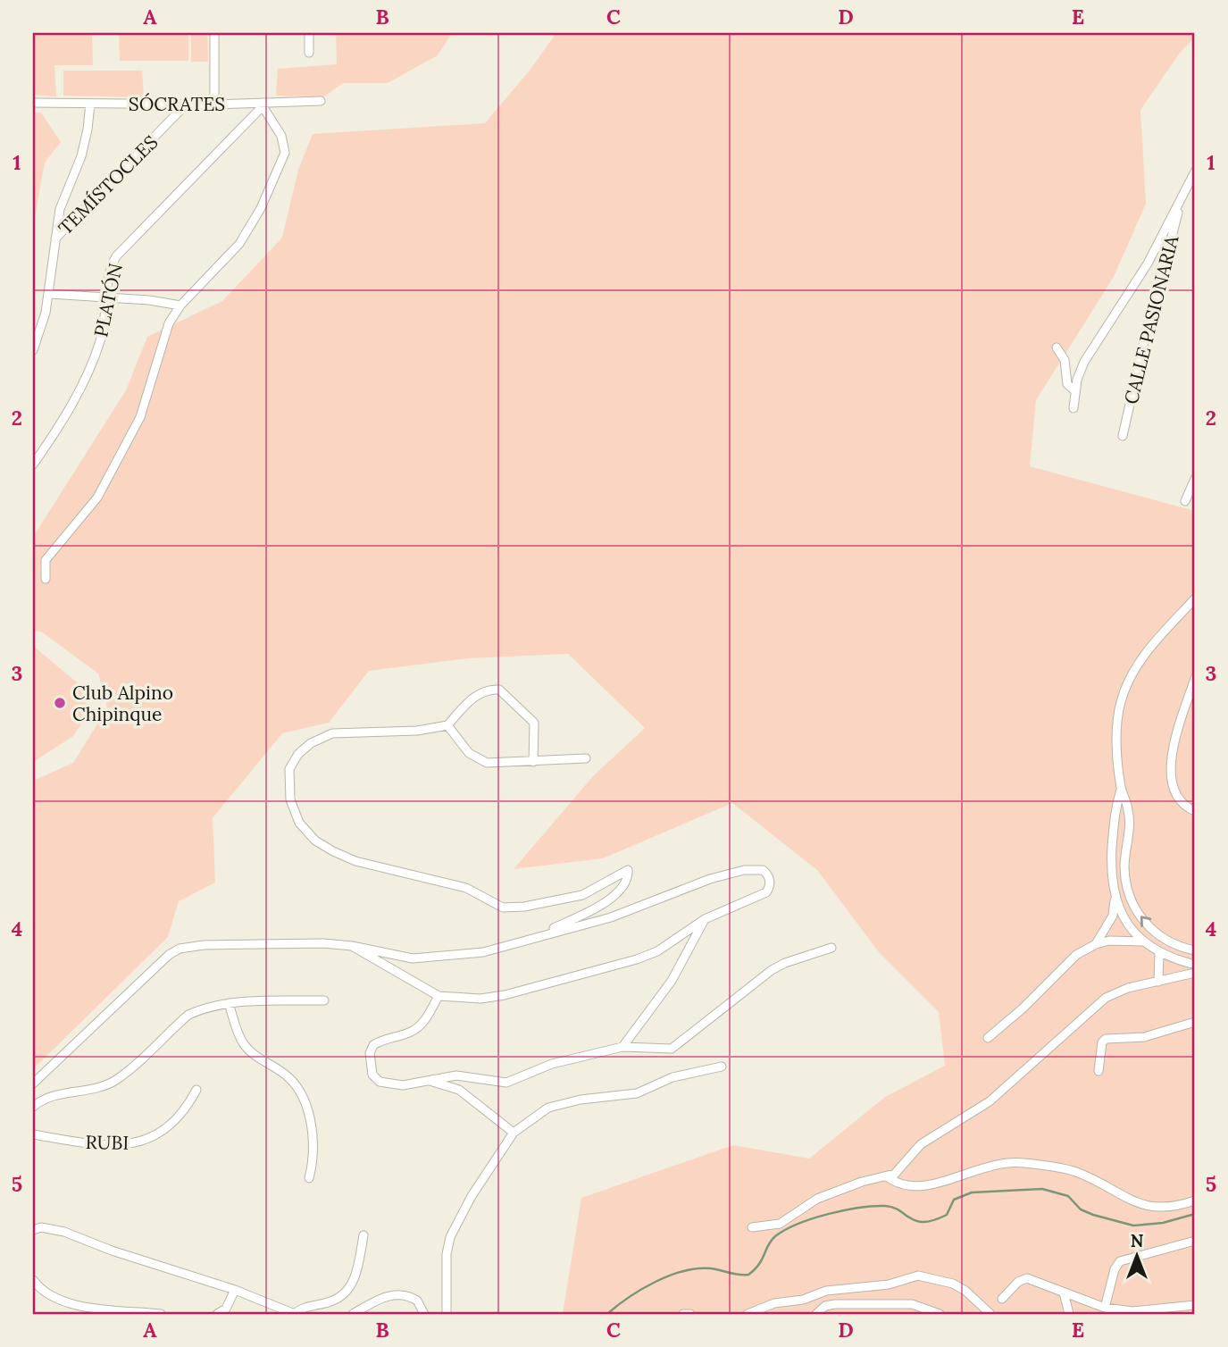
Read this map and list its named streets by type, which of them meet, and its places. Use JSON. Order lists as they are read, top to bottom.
{
  "streets": {
    "street": [
      "SÓCRATES",
      "TEMÍSTOCLES",
      "PLATÓN",
      "CALLE PASIONARIA",
      "RUBI"
    ]
  },
  "crossings": [
    ["SÓCRATES", "TEMÍSTOCLES"],
    ["SÓCRATES", "PLATÓN"]
  ],
  "places": ["Club Alpino Chipinque"],
  "north": "top",
  "grid": {
    "columns": [
      "A",
      "B",
      "C",
      "D",
      "E"
    ],
    "rows": [
      "1",
      "2",
      "3",
      "4",
      "5"
    ]
  }
}
